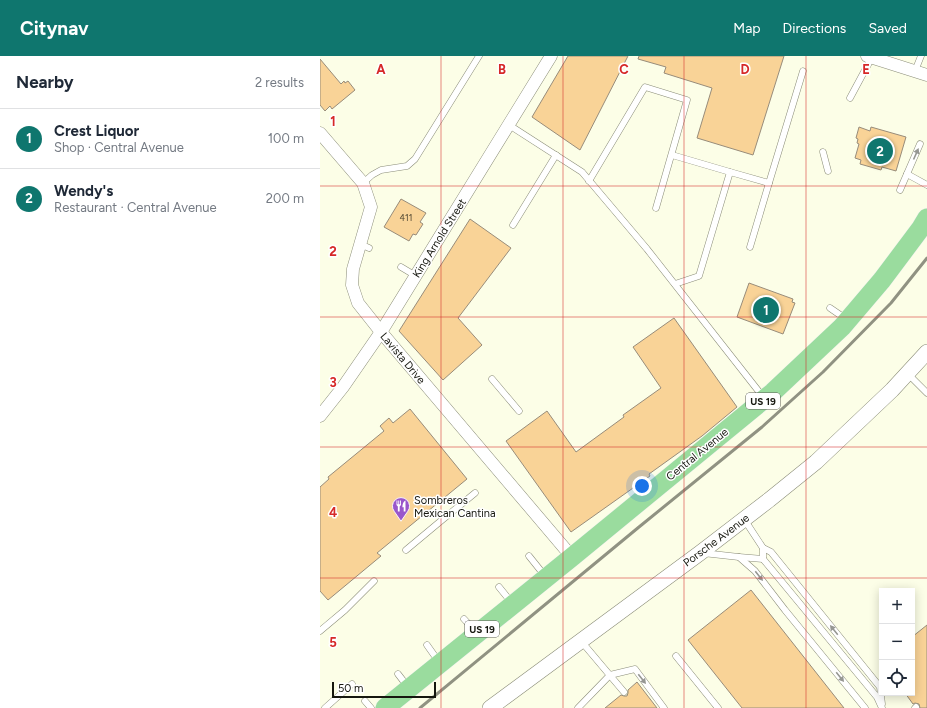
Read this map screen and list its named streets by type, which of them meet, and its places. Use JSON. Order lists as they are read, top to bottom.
{
  "streets": {
    "main road": ["US 19", "Central Avenue"],
    "street": ["King Arnold Street", "Lavista Drive", "Porsche Avenue"]
  },
  "crossings": [
    ["King Arnold Street", "Lavista Drive"],
    ["Lavista Drive", "Central Avenue"]
  ],
  "places": {
    "restaurant": ["Sombreros Mexican Cantina"]
  },
  "house_numbers": ["411"],
  "scale_bar": "50 m",
  "page": {
    "header": "Citynav",
    "nav": ["Map", "Directions", "Saved"],
    "heading": ["Nearby", "2 results"],
    "list": [
      {
        "mark": "1",
        "name": "Crest Liquor",
        "note": "Shop · Central Avenue",
        "value": "100 m"
      },
      {
        "mark": "2",
        "name": "Wendy's",
        "note": "Restaurant · Central Avenue",
        "value": "200 m"
      }
    ],
    "pins": ["2", "1"],
    "map_buttons": ["+", "−"],
    "scale": "50 m"
  },
  "grid": {
    "columns": [
      "A",
      "B",
      "C",
      "D",
      "E"
    ],
    "rows": [
      "1",
      "2",
      "3",
      "4",
      "5"
    ]
  }
}
